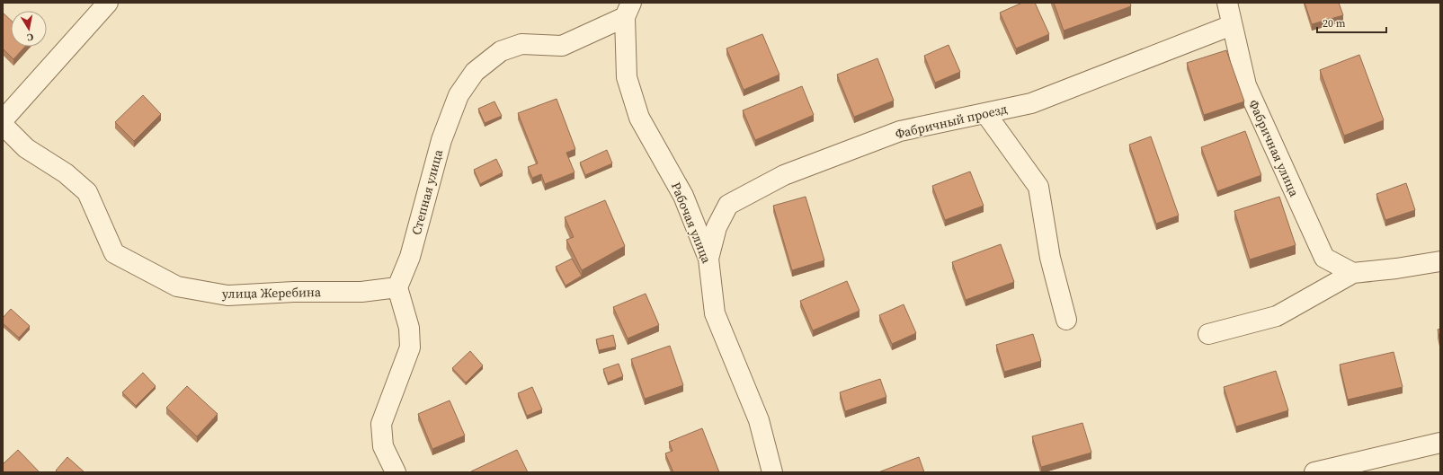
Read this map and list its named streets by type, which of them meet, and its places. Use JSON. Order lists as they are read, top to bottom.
{
  "streets": {
    "street": [
      "Фабричный проезд",
      "Фабричная улица",
      "Степная улица",
      "Рабочая улица",
      "улица Жеребина"
    ]
  },
  "crossings": [
    ["Фабричный проезд", "Фабричная улица"],
    ["Фабричный проезд", "Рабочая улица"],
    ["Степная улица", "Рабочая улица"],
    ["Степная улица", "улица Жеребина"]
  ],
  "scale_bar": "20 m",
  "north": "bottom"
}
